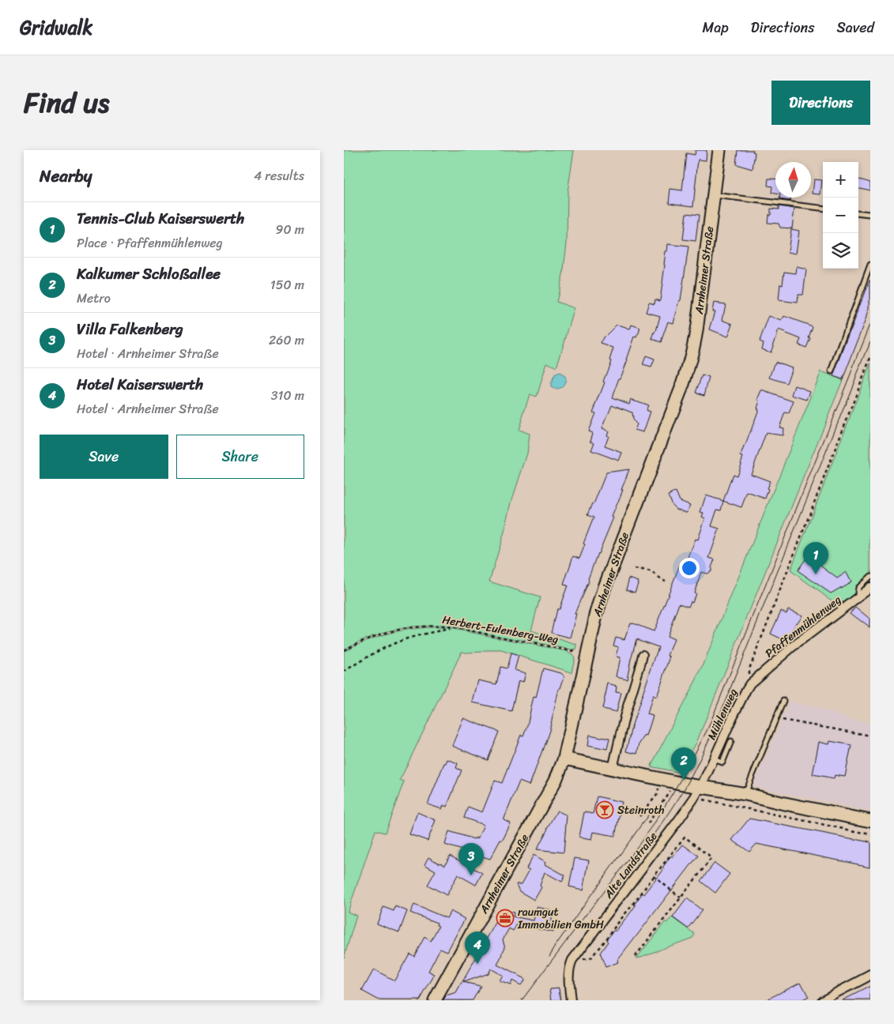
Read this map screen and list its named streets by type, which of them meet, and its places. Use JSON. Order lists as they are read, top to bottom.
{
  "streets": {
    "main road": ["Arnheimer Straße"],
    "street": ["Pfaffenmühlenweg", "Mühlenweg", "Alte Landstraße"],
    "path": ["Herbert-Eulenberg-Weg"]
  },
  "crossings": [
    ["Arnheimer Straße", "Herbert-Eulenberg-Weg"],
    ["Pfaffenmühlenweg", "Mühlenweg"],
    ["Mühlenweg", "Alte Landstraße"]
  ],
  "places": {
    "bar": ["Steinroth"],
    "office": ["raumgut Immobilien GmbH"]
  },
  "north": "top",
  "page": {
    "header": "Gridwalk",
    "nav": ["Map", "Directions", "Saved"],
    "title": "Find us",
    "buttons": [
      "Directions",
      ["Save", "Share"]
    ],
    "heading": ["Nearby", "4 results"],
    "map_buttons": ["+", "−"],
    "list": [
      {
        "mark": "1",
        "name": "Tennis-Club Kaiserswerth",
        "note": "Place · Pfaffenmühlenweg",
        "value": "90 m"
      },
      {
        "mark": "2",
        "name": "Kalkumer Schloßallee",
        "note": "Metro",
        "value": "150 m"
      },
      {
        "mark": "3",
        "name": "Villa Falkenberg",
        "note": "Hotel · Arnheimer Straße",
        "value": "260 m"
      },
      {
        "mark": "4",
        "name": "Hotel Kaiserswerth",
        "note": "Hotel · Arnheimer Straße",
        "value": "310 m"
      }
    ],
    "pins": [
      "1",
      "2",
      "3",
      "4"
    ]
  }
}
